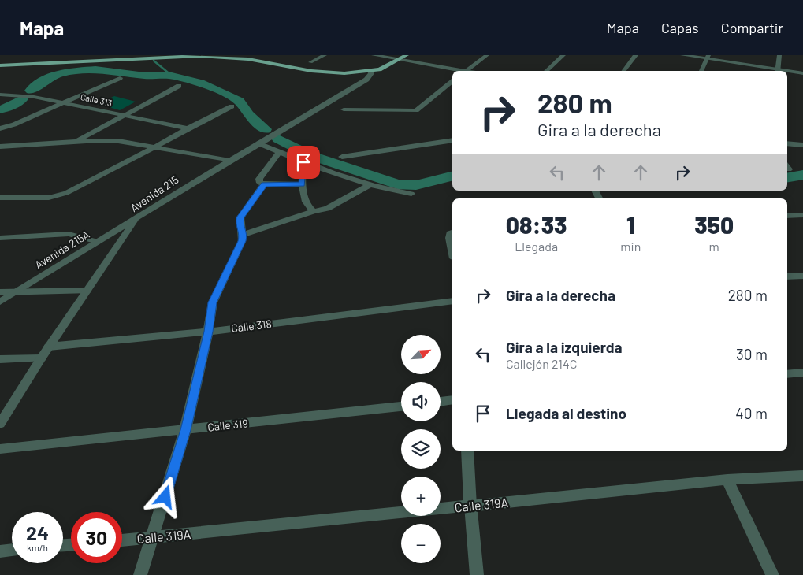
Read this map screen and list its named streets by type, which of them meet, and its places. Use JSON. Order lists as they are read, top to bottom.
{
  "streets": {
    "street": [
      "Calle 313",
      "Avenida 215",
      "Avenida 215A",
      "Calle 318",
      "Calle 319",
      "Calle 319A"
    ]
  },
  "crossings": [
    ["Avenida 215", "Avenida 215A"],
    ["Avenida 215", "Calle 318"]
  ],
  "north": "top right",
  "page": {
    "header": "Mapa",
    "nav": ["Mapa", "Capas", "Compartir"],
    "turn": ["280 m", "Gira a la derecha"],
    "eta": [
      "08:33",
      "Llegada",
      "1",
      "min",
      "350",
      "m"
    ],
    "list": [
      {
        "name": "Gira a la derecha",
        "value": "280 m"
      },
      {
        "name": "Gira a la izquierda",
        "note": "Callejón 214C",
        "value": "30 m"
      },
      {
        "name": "Llegada al destino",
        "value": "40 m"
      }
    ],
    "map_buttons": ["+", "−"],
    "speed": "24 km/h",
    "limit": "30"
  }
}
